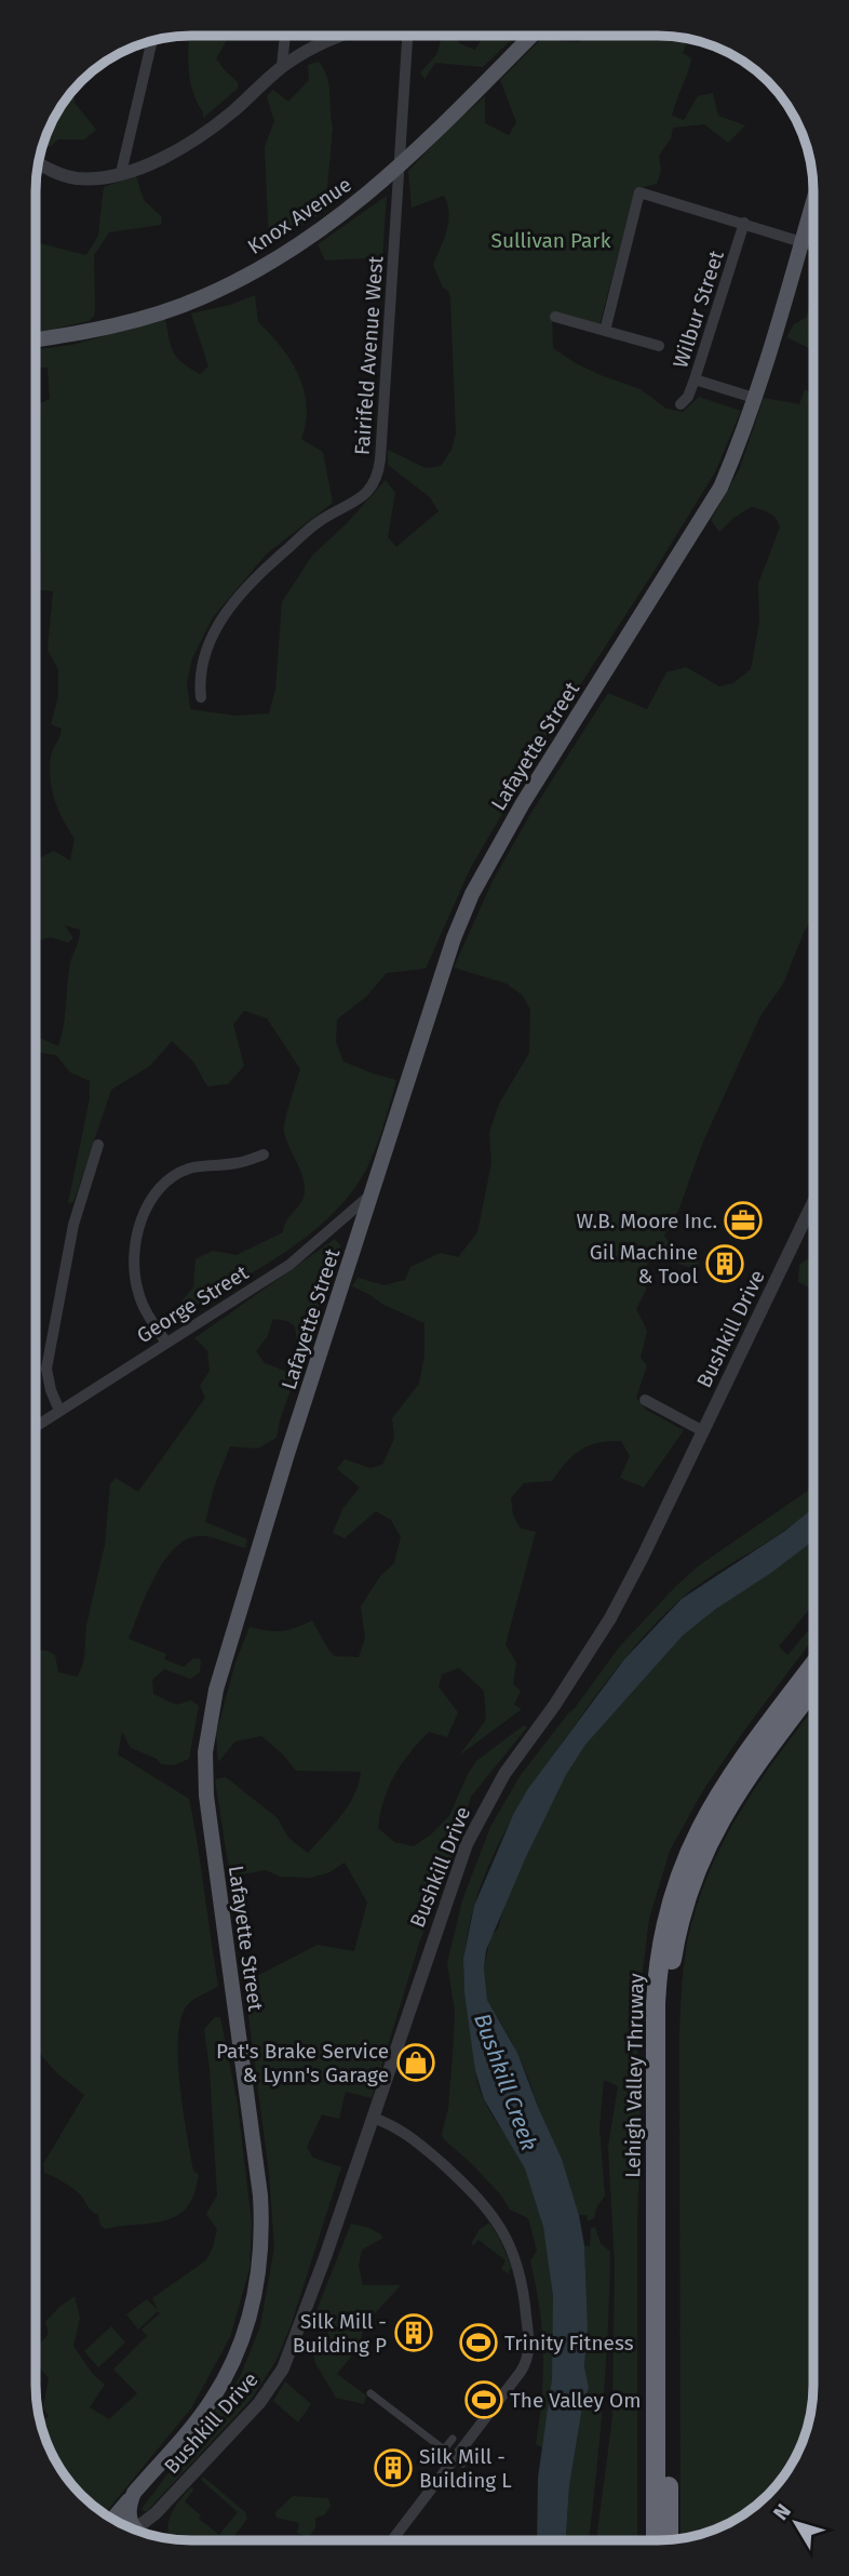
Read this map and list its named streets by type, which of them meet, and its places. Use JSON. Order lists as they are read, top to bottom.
{
  "streets": {
    "highway": ["Lehigh Valley Thruway"],
    "main road": ["Knox Avenue", "Lafayette Street"],
    "street": [
      "Wilbur Street",
      "Fairifeld Avenue West",
      "George Street",
      "Bushkill Drive"
    ]
  },
  "crossings": [
    ["Knox Avenue", "Fairifeld Avenue West"],
    ["Lafayette Street", "George Street"]
  ],
  "water": ["Bushkill Creek"],
  "parks": ["Sullivan Park"],
  "places": {
    "office": ["W.B. Moore Inc."],
    "building": ["Gil Machine & Tool", "Silk Mill - Building P", "Silk Mill - Building L"],
    "shop": ["Pat's Brake Service & Lynn's Garage"],
    "sports": ["Trinity Fitness", "The Valley Om"]
  },
  "north": "top left"
}
